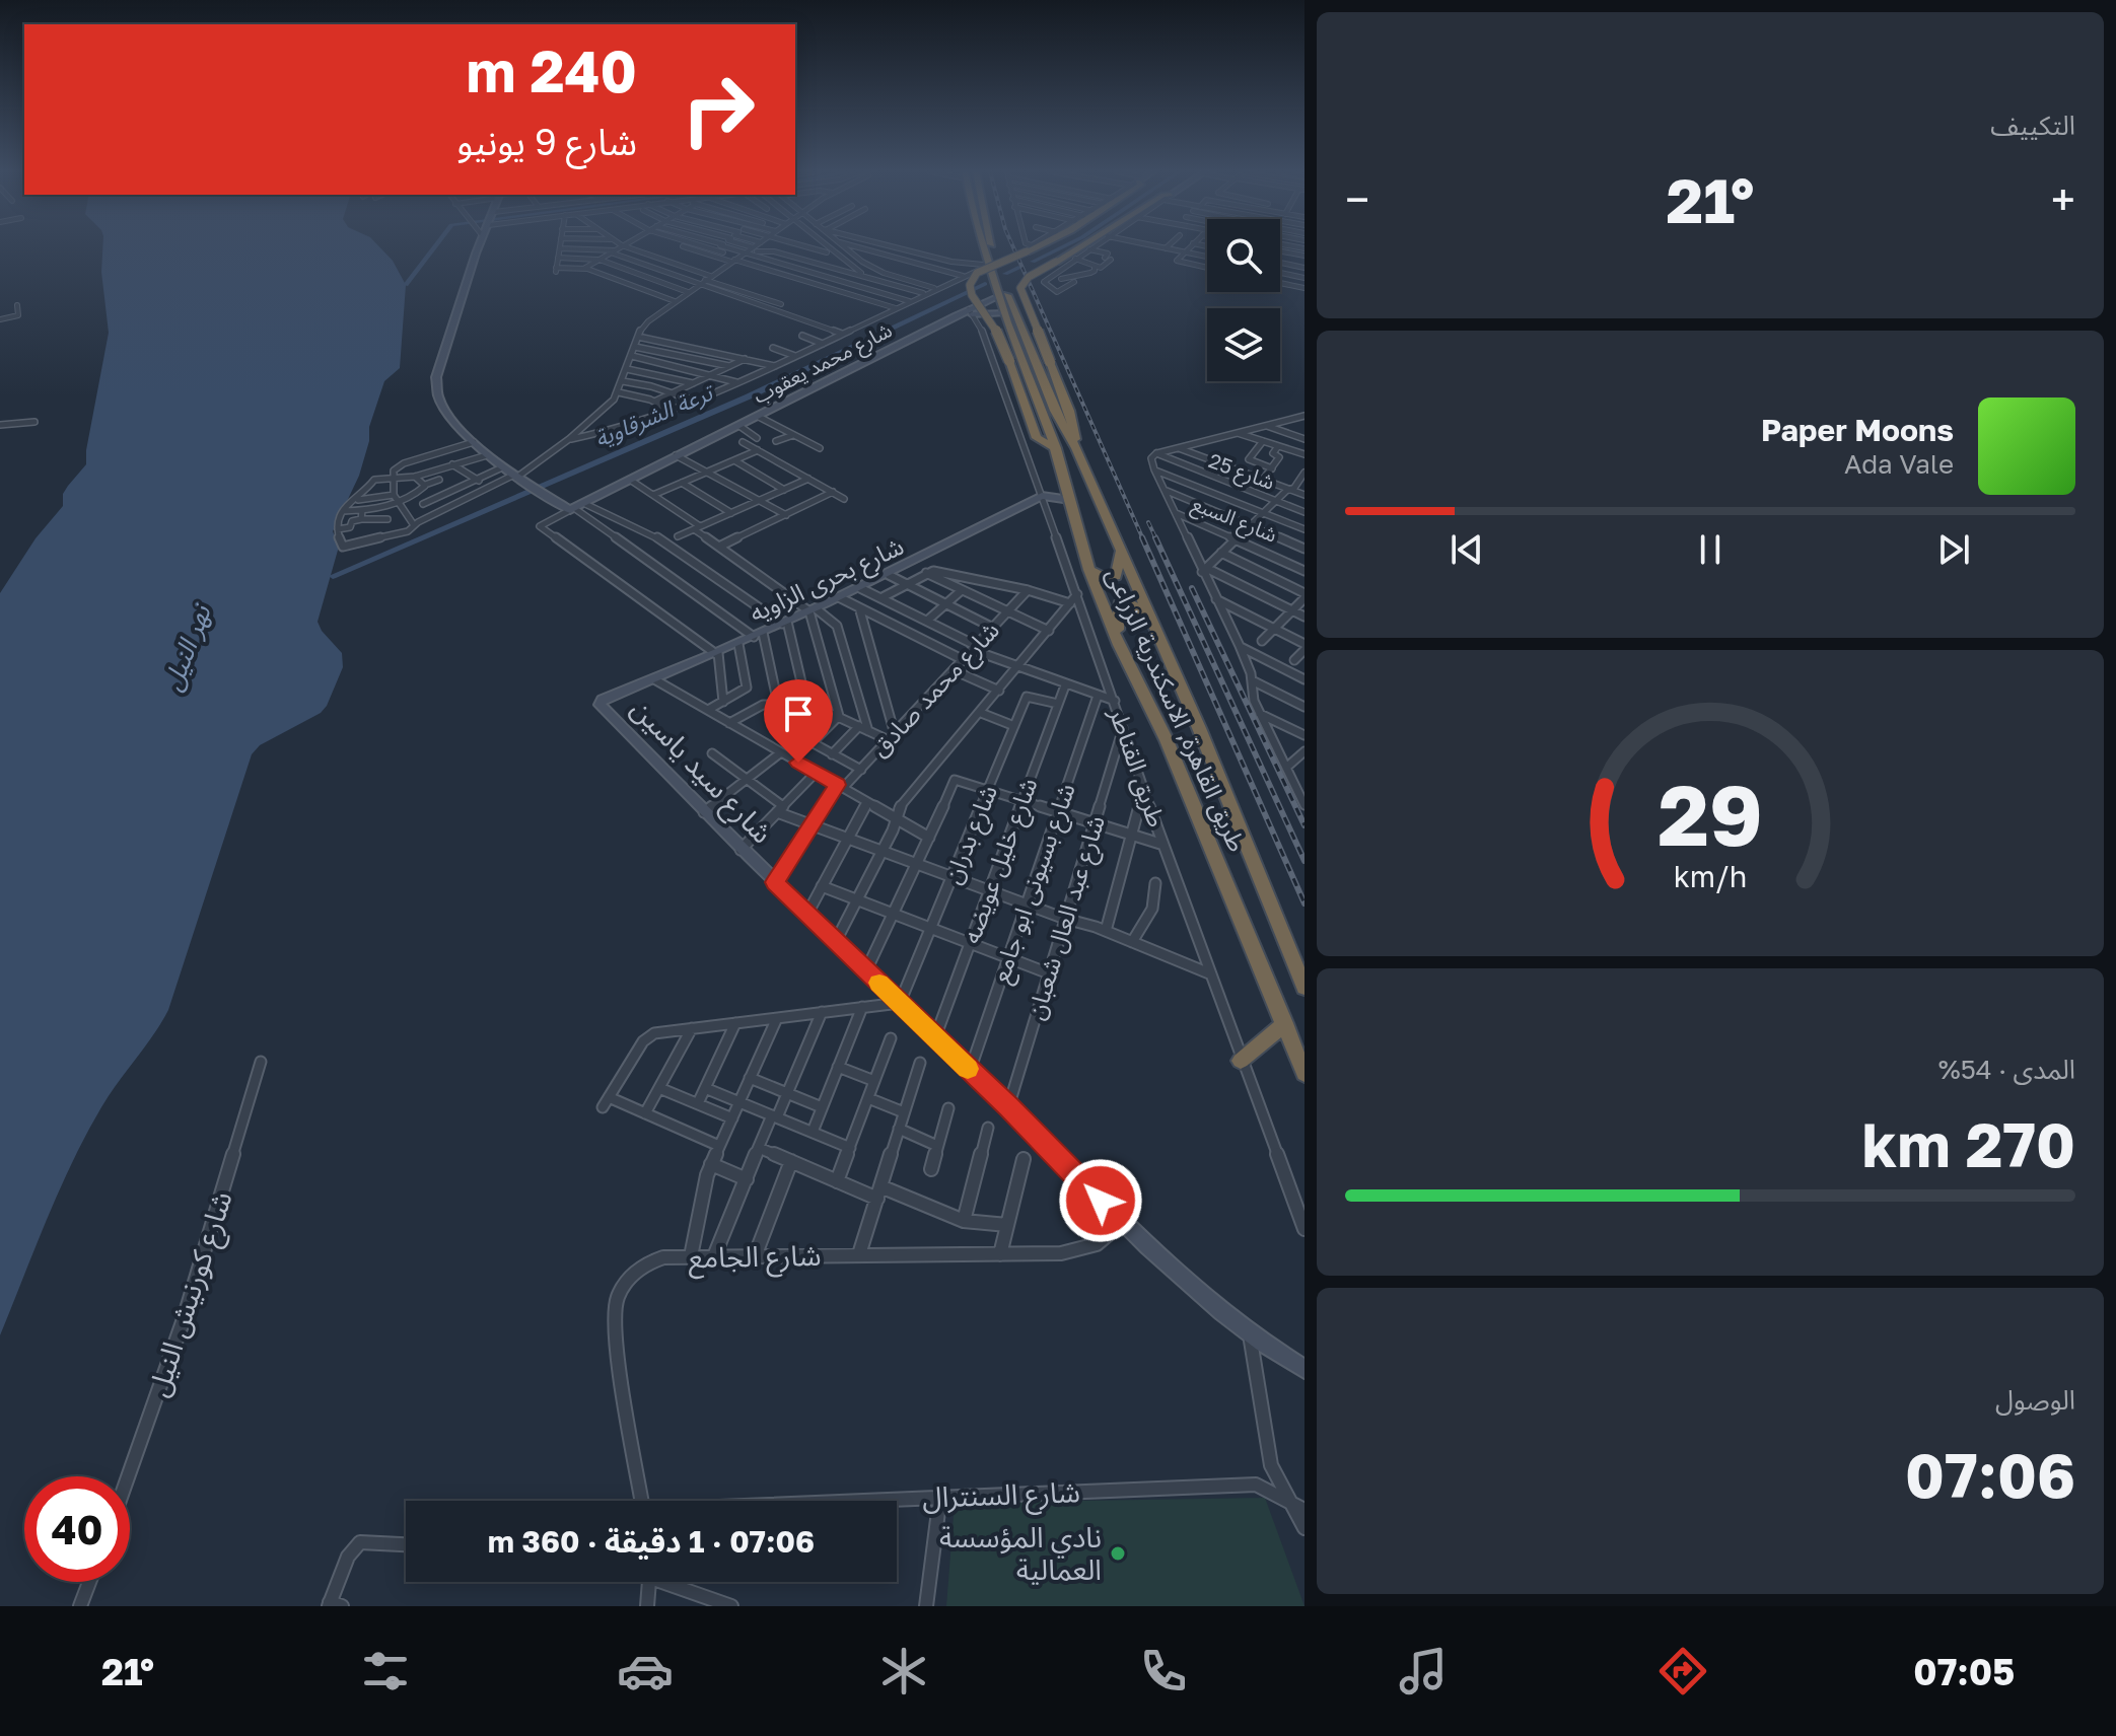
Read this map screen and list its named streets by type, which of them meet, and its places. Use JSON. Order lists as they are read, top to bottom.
{
  "streets": {
    "highway": ["طريق القاهرة, الاسكندرية الزراعى"],
    "main road": ["شارع محمد يعقوب", "شارع بحرى الزاويه", "شارع سيد ياسين"],
    "street": [
      "شارع 25",
      "شارع السبع",
      "شارع محمد صادق",
      "طريق القناطر",
      "شارع بدران",
      "شارع خليل عويضه",
      "شارع بسيونى ابو جامع",
      "شارع عبد العال شعبان",
      "شارع الجامع",
      "شارع كورنيش النيل",
      "شارع السنترال"
    ]
  },
  "crossings": [
    ["شارع محمد يعقوب", "شارع بحرى الزاويه"],
    ["شارع محمد يعقوب", "طريق القاهرة, الاسكندرية الزراعى"],
    ["شارع محمد يعقوب", "طريق القناطر"],
    ["شارع بحرى الزاويه", "طريق القناطر"],
    ["شارع بحرى الزاويه", "شارع سيد ياسين"],
    ["شارع محمد صادق", "شارع سيد ياسين"],
    ["طريق القناطر", "شارع عبد العال شعبان"],
    ["شارع سيد ياسين", "شارع بدران"],
    ["شارع سيد ياسين", "شارع خليل عويضه"],
    ["شارع سيد ياسين", "شارع بسيونى ابو جامع"],
    ["شارع سيد ياسين", "شارع عبد العال شعبان"],
    ["شارع سيد ياسين", "شارع الجامع"],
    ["شارع بدران", "شارع خليل عويضه"]
  ],
  "water": ["ترعة الشرقاوية", "نهر النيل"],
  "places": ["نادي المؤسسة العمالية"],
  "page": {
    "tile": [
      "التكييف",
      ["المدى · 54%", "270 km"],
      ["الوصول", "07:06"]
    ],
    "turn": ["240 m", "شارع 9 يونيو"],
    "heat": ["−", "21°", "+"],
    "song": ["Paper Moons", "Ada Vale"],
    "limit": "40",
    "trip": "07:06 · 1 دقيقة · 360 m",
    "tabs": ["07:05", "21°"],
    "gauge": ["29", "km/h"]
  }
}
